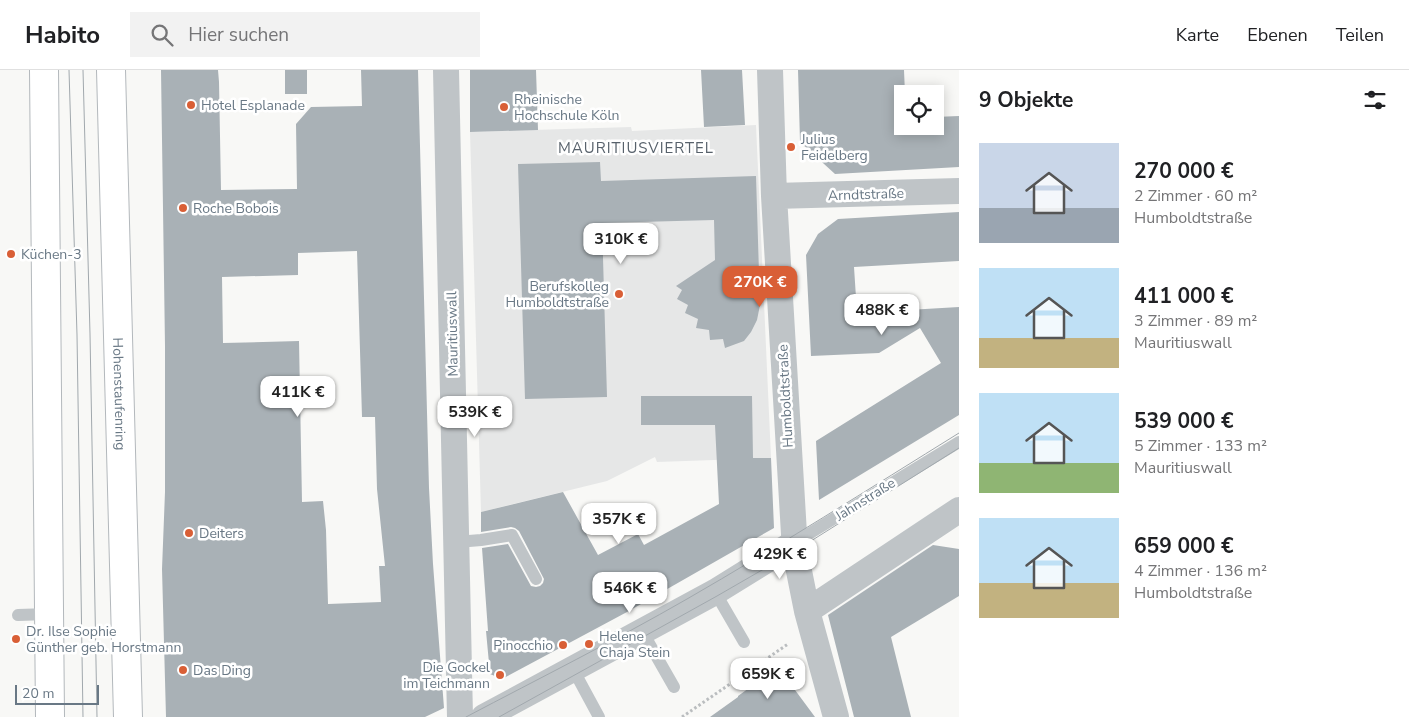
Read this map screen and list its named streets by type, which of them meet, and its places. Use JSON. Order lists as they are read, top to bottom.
{
  "streets": {
    "main road": ["Hohenstaufenring"],
    "street": [
      "Arndtstraße",
      "Mauritiuswall",
      "Humboldtstraße",
      "Jahnstraße"
    ]
  },
  "crossings": [
    ["Arndtstraße", "Humboldtstraße"],
    ["Humboldtstraße", "Jahnstraße"]
  ],
  "districts": ["MAURITIUSVIERTEL"],
  "places": [
    "Hotel Esplanade",
    "Rheinische Hochschule Köln",
    "Julius Feidelberg",
    "Roche Bobois",
    "Küchen-3",
    "Berufskolleg Humboldtstraße",
    "Deiters",
    "Dr. Ilse Sophie Günther geb. Horstmann",
    "Helene Chaja Stein",
    "Pinocchio",
    "Das Ding",
    "Die Gockel im Teichmann"
  ],
  "scale_bar": "20 m",
  "page": {
    "header": "Habito",
    "search": "Hier suchen",
    "nav": ["Karte", "Ebenen", "Teilen"],
    "heading": "9 Objekte",
    "list": [
      {
        "name": "270 000 €",
        "note": "2 Zimmer · 60 m² · Humboldtstraße"
      },
      {
        "name": "411 000 €",
        "note": "3 Zimmer · 89 m² · Mauritiuswall"
      },
      {
        "name": "539 000 €",
        "note": "5 Zimmer · 133 m² · Mauritiuswall"
      },
      {
        "name": "659 000 €",
        "note": "4 Zimmer · 136 m² · Humboldtstraße"
      }
    ],
    "price": [
      "310K €",
      "270K €",
      "488K €",
      "411K €",
      "539K €",
      "357K €",
      "429K €",
      "546K €",
      "659K €"
    ],
    "scale": "20 m"
  }
}
